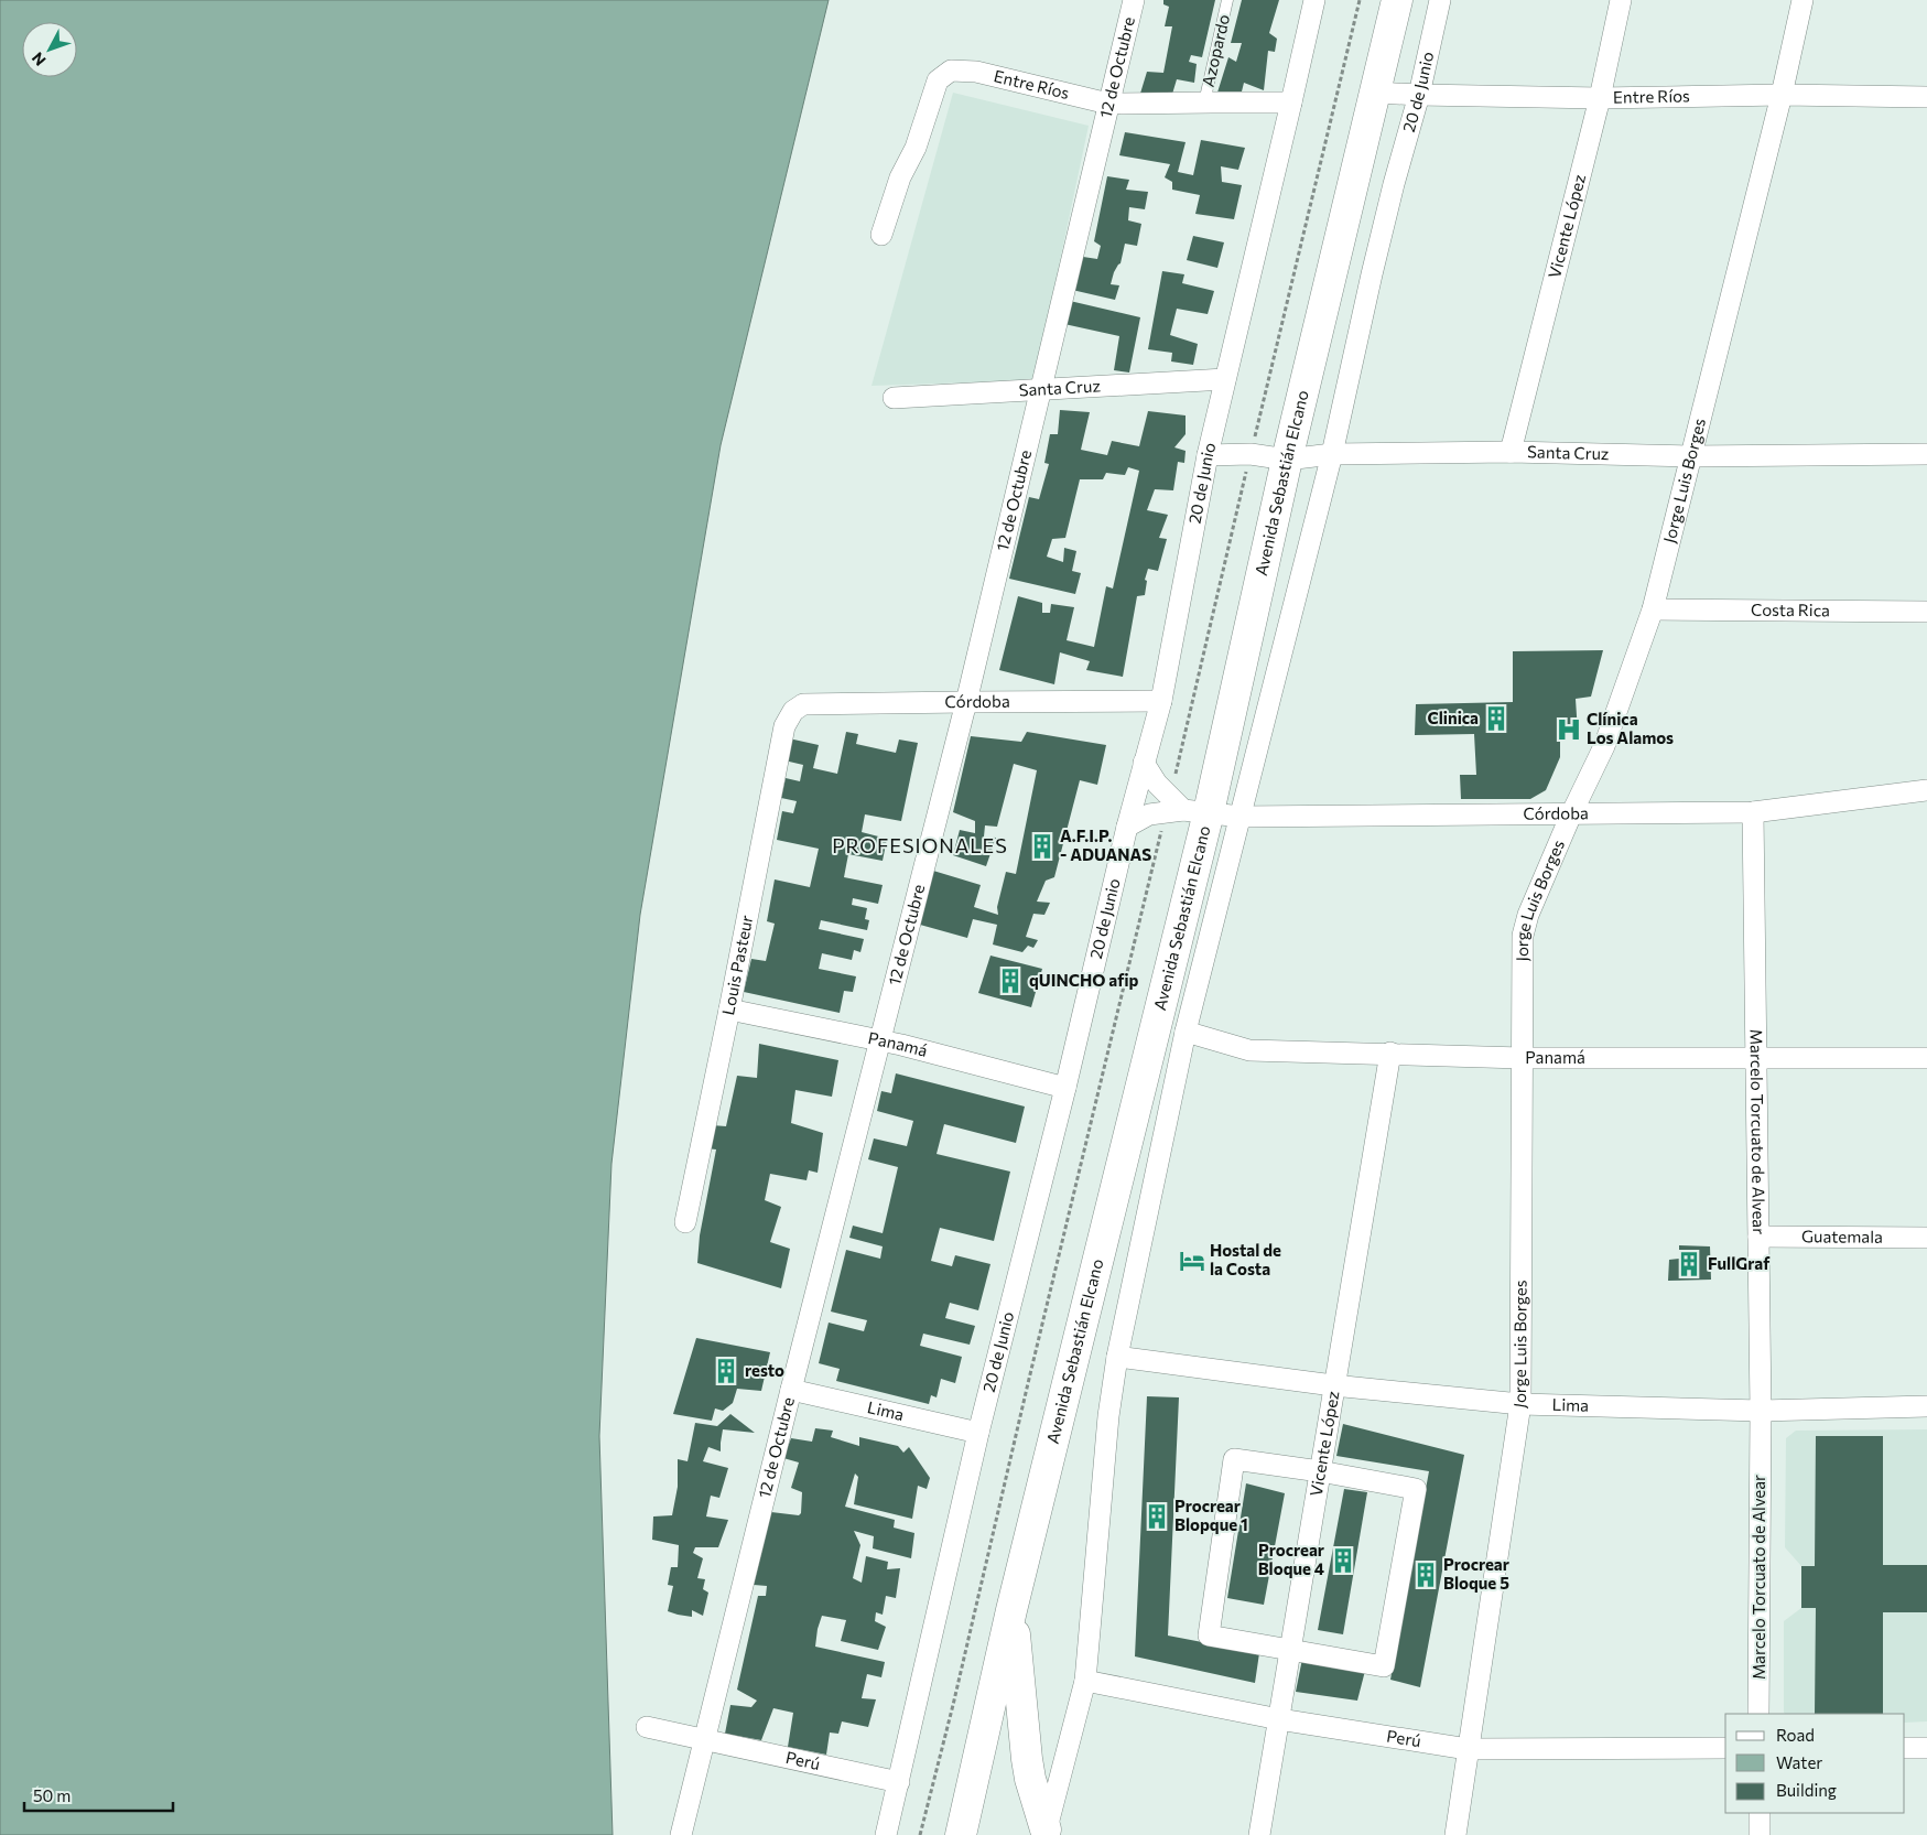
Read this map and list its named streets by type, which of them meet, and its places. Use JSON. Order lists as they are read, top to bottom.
{
  "streets": {
    "main road": ["Avenida Sebastián Elcano"],
    "street": [
      "12 de Octubre",
      "Entre Ríos",
      "20 de Junio",
      "Vicente López",
      "Santa Cruz",
      "Jorge Luis Borges",
      "Costa Rica",
      "Córdoba",
      "Louis Pasteur",
      "Panamá",
      "Marcelo Torcuato de Alvear",
      "Guatemala",
      "Lima",
      "Perú"
    ],
    "lane": ["Azopardo"]
  },
  "crossings": [
    ["Azopardo", "Entre Ríos"],
    ["12 de Octubre", "Entre Ríos"],
    ["12 de Octubre", "Santa Cruz"],
    ["12 de Octubre", "Córdoba"],
    ["12 de Octubre", "Panamá"],
    ["12 de Octubre", "Lima"],
    ["12 de Octubre", "Perú"],
    ["Entre Ríos", "20 de Junio"],
    ["Entre Ríos", "Vicente López"],
    ["Entre Ríos", "Jorge Luis Borges"],
    ["Entre Ríos", "Avenida Sebastián Elcano"],
    ["20 de Junio", "Santa Cruz"],
    ["20 de Junio", "Córdoba"],
    ["20 de Junio", "Panamá"],
    ["20 de Junio", "Lima"],
    ["20 de Junio", "Perú"],
    ["Vicente López", "Santa Cruz"],
    ["Vicente López", "Panamá"],
    ["Vicente López", "Lima"],
    ["Vicente López", "Perú"],
    ["Santa Cruz", "Jorge Luis Borges"],
    ["Santa Cruz", "Avenida Sebastián Elcano"],
    ["Jorge Luis Borges", "Costa Rica"],
    ["Jorge Luis Borges", "Córdoba"],
    ["Jorge Luis Borges", "Panamá"],
    ["Jorge Luis Borges", "Lima"],
    ["Jorge Luis Borges", "Perú"],
    ["Avenida Sebastián Elcano", "Córdoba"],
    ["Córdoba", "Louis Pasteur"],
    ["Córdoba", "Marcelo Torcuato de Alvear"],
    ["Louis Pasteur", "Panamá"],
    ["Panamá", "Marcelo Torcuato de Alvear"],
    ["Marcelo Torcuato de Alvear", "Guatemala"],
    ["Marcelo Torcuato de Alvear", "Lima"]
  ],
  "districts": ["PROFESIONALES"],
  "places": {
    "building": [
      "Clinica",
      "A.F.I.P. - ADUANAS",
      "qUINCHO afip",
      "FullGraf",
      "resto",
      "Procrear Blopque 1",
      "Procrear Bloque 4",
      "Procrear Bloque 5"
    ],
    "hospital": ["Clínica Los Alamos"],
    "hotel": ["Hostal de la Costa"]
  },
  "legend": ["Road", "Water", "Building"],
  "scale_bar": "50 m",
  "north": "bottom left"
}
